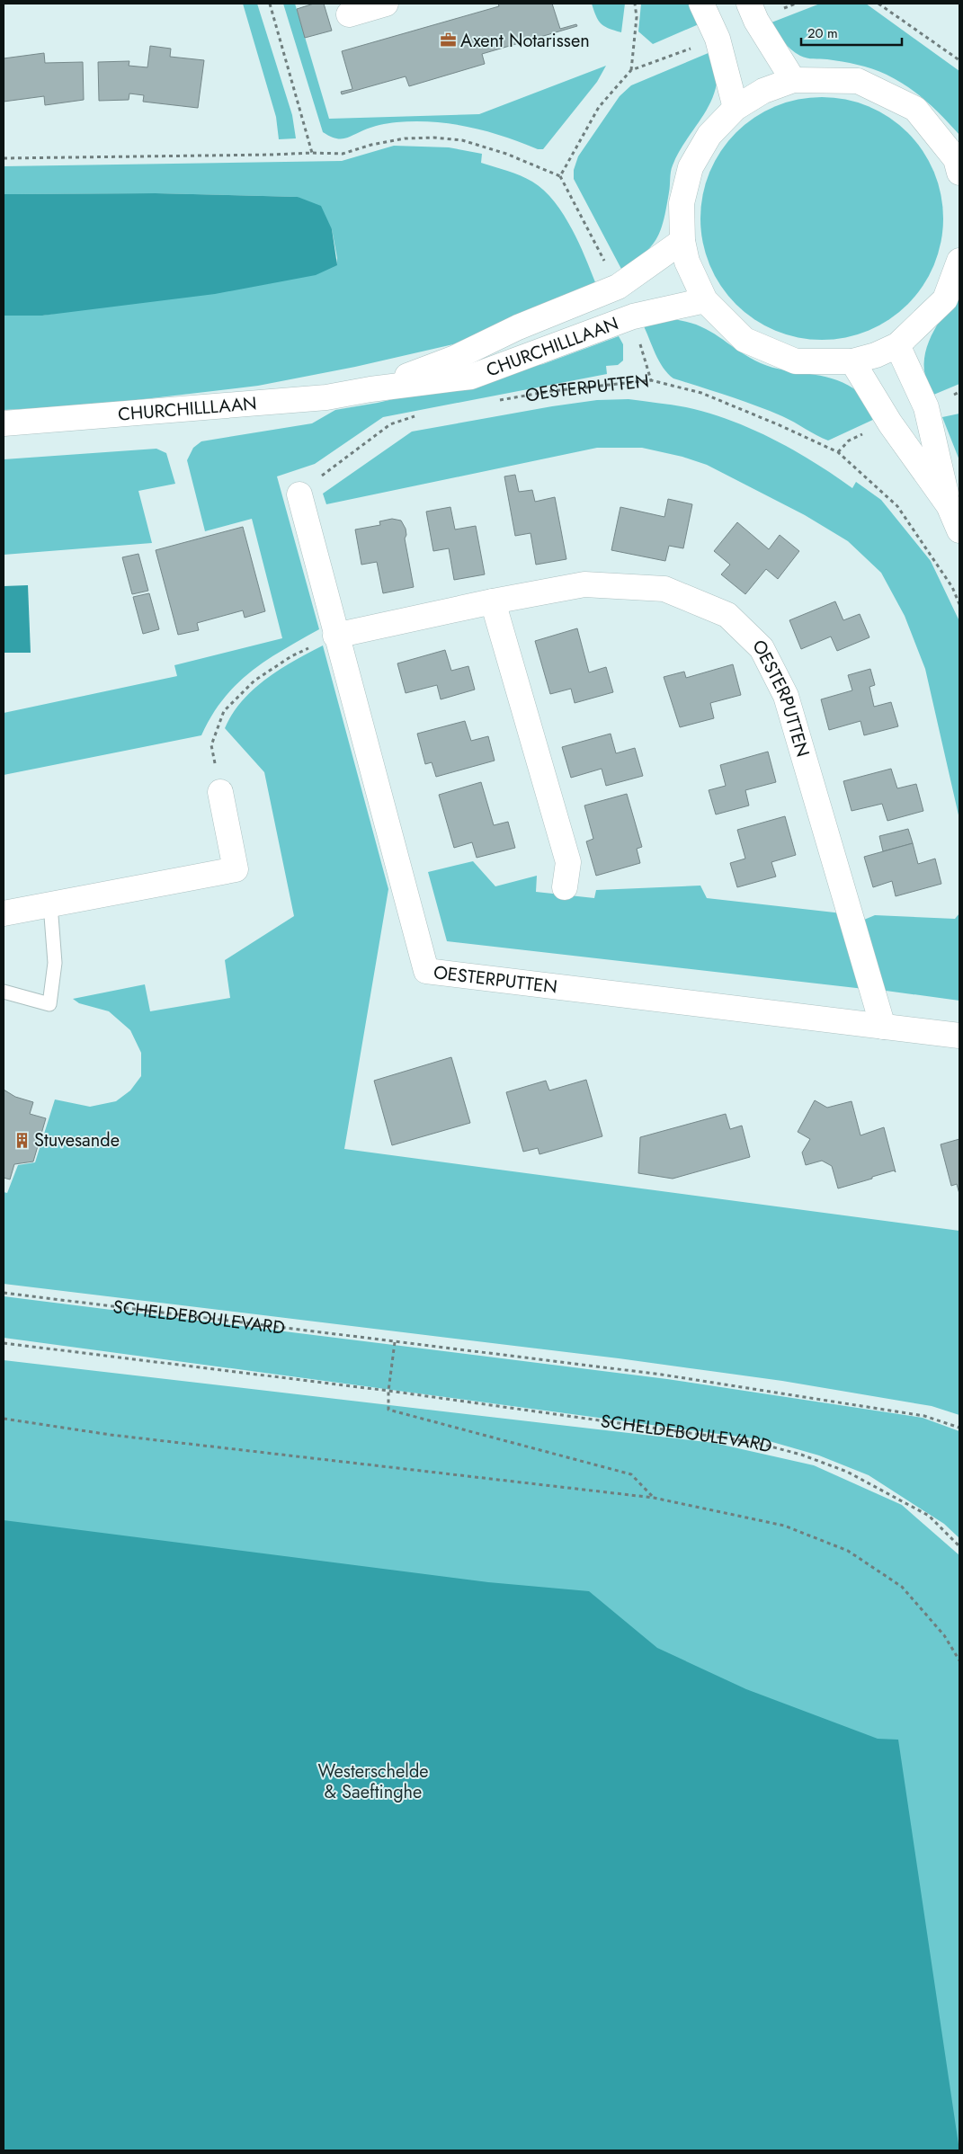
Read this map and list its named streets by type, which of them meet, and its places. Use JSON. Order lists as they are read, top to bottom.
{
  "streets": {
    "street": ["CHURCHILLLAAN", "OESTERPUTTEN"],
    "path": ["SCHELDEBOULEVARD"]
  },
  "parks": ["Westerschelde & Saeftinghe"],
  "places": {
    "office": ["Axent Notarissen"],
    "building": ["Stuvesande"]
  },
  "scale_bar": "20 m"
}
